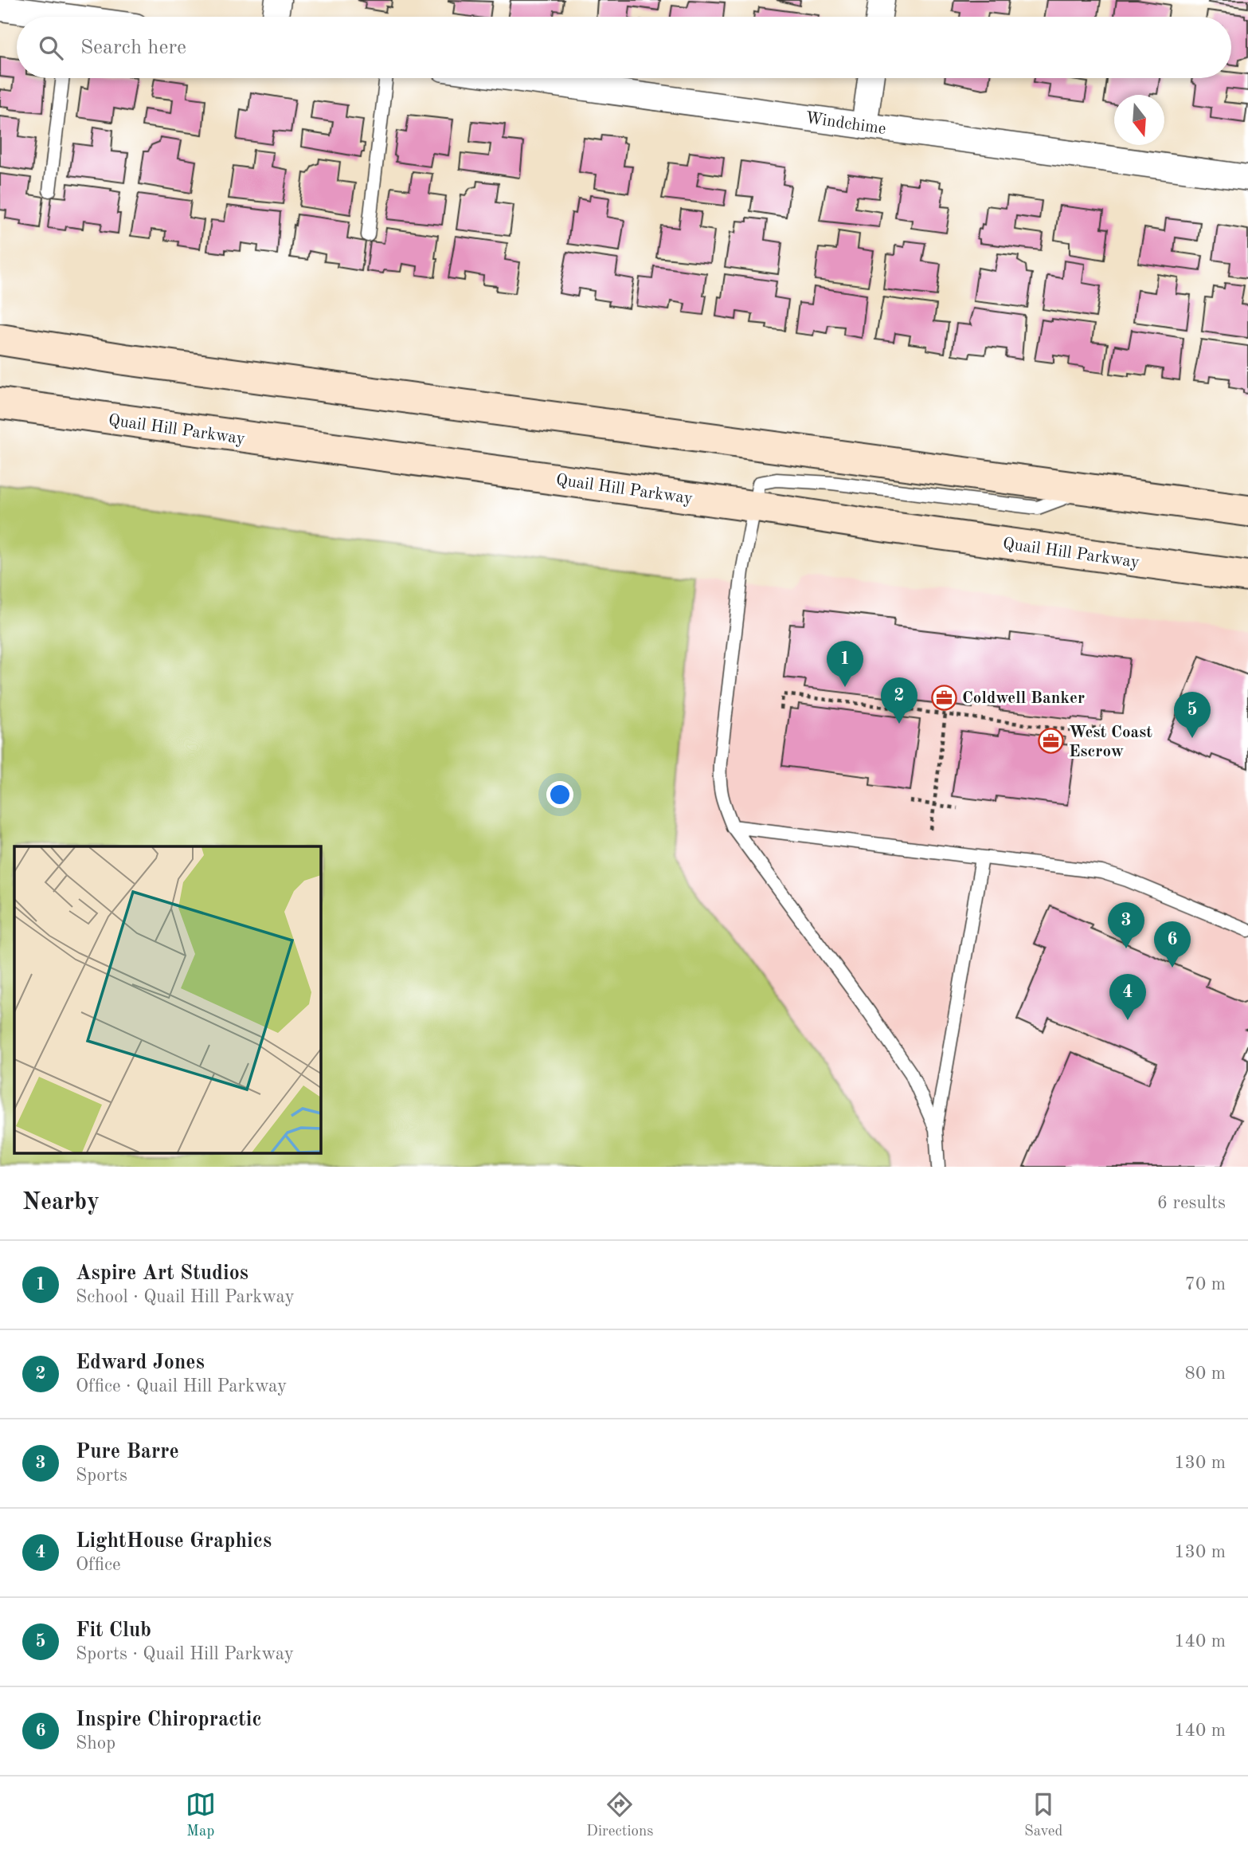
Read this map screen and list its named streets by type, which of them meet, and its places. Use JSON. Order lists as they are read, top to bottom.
{
  "streets": {
    "main road": ["Quail Hill Parkway"],
    "street": ["Windchime"]
  },
  "places": {
    "office": ["Coldwell Banker", "West Coast Escrow"]
  },
  "north": "bottom",
  "page": {
    "search": "Search here",
    "pins": [
      "1",
      "2",
      "5",
      "3",
      "6",
      "4"
    ],
    "heading": ["Nearby", "6 results"],
    "list": [
      {
        "mark": "1",
        "name": "Aspire Art Studios",
        "note": "School · Quail Hill Parkway",
        "value": "70 m"
      },
      {
        "mark": "2",
        "name": "Edward Jones",
        "note": "Office · Quail Hill Parkway",
        "value": "80 m"
      },
      {
        "mark": "3",
        "name": "Pure Barre",
        "note": "Sports",
        "value": "130 m"
      },
      {
        "mark": "4",
        "name": "LightHouse Graphics",
        "note": "Office",
        "value": "130 m"
      },
      {
        "mark": "5",
        "name": "Fit Club",
        "note": "Sports · Quail Hill Parkway",
        "value": "140 m"
      },
      {
        "mark": "6",
        "name": "Inspire Chiropractic",
        "note": "Shop",
        "value": "140 m"
      }
    ],
    "nav": ["Map", "Directions", "Saved"]
  }
}
